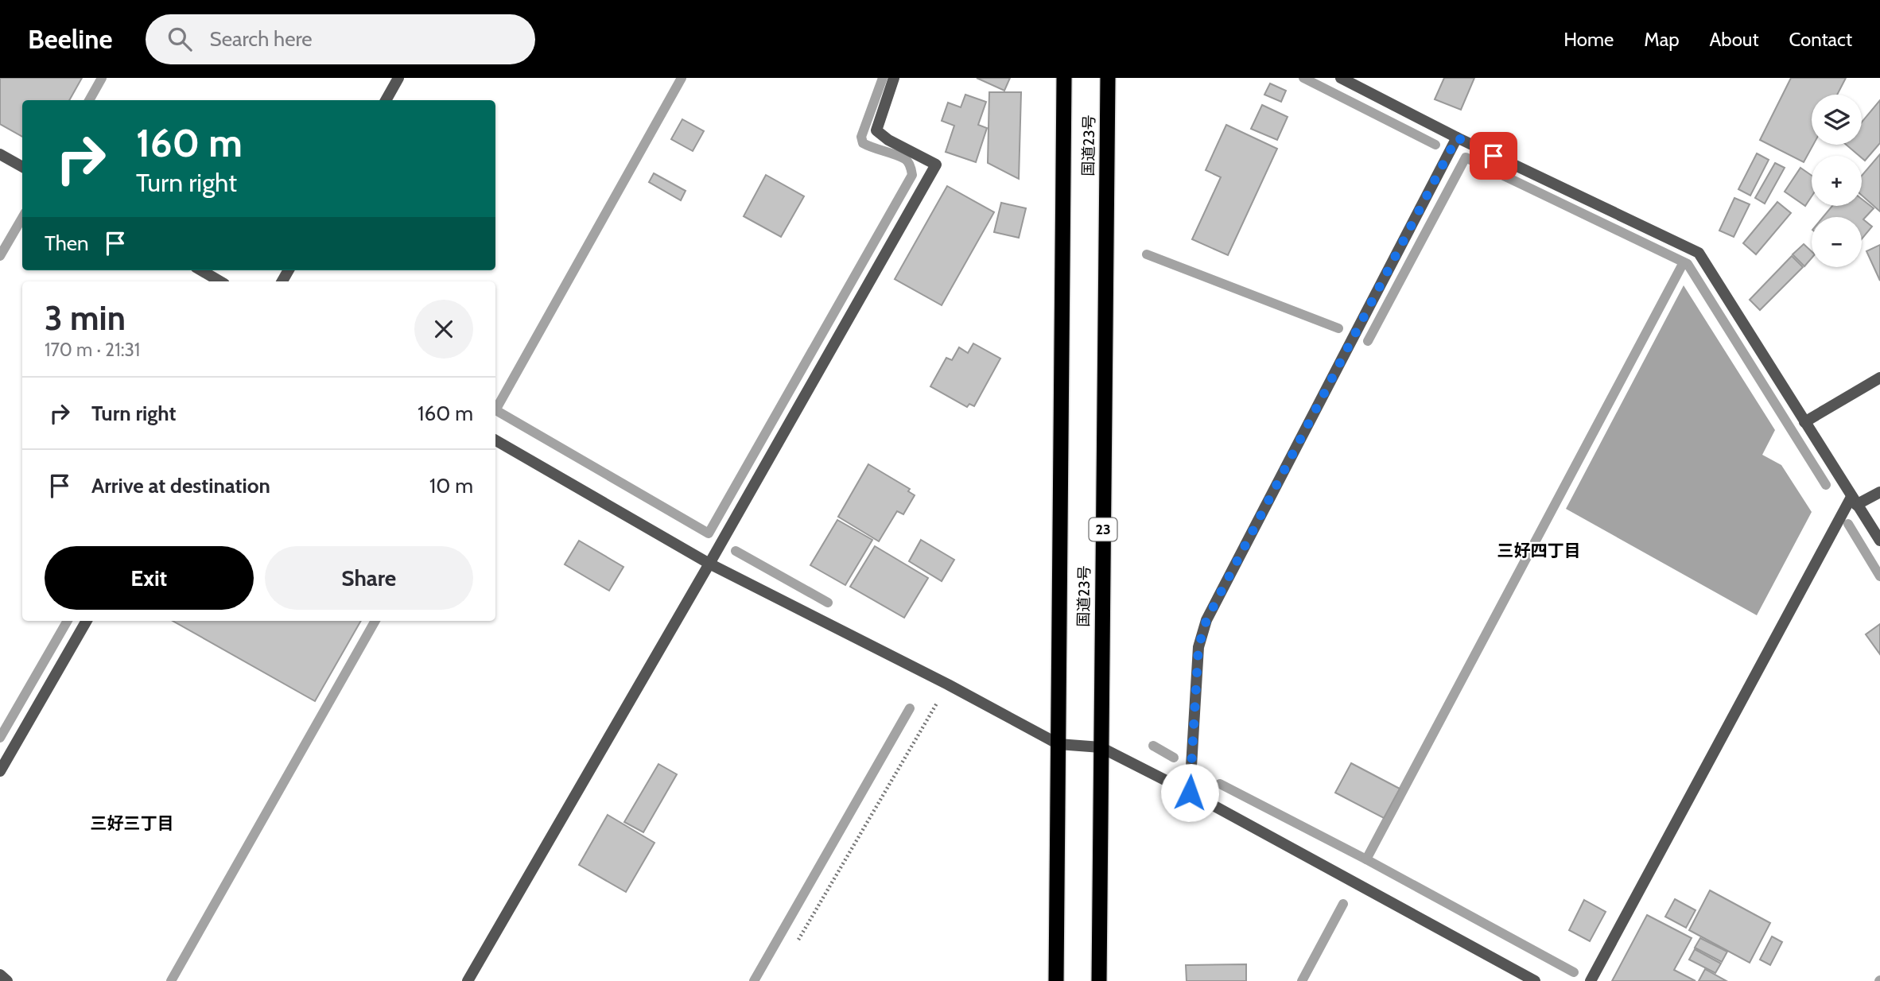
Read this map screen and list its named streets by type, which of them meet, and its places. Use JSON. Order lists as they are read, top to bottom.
{
  "streets": {
    "highway": ["国道23号", "23"]
  },
  "districts": ["三好四丁目", "三好三丁目"],
  "page": {
    "header": "Beeline",
    "search": "Search here",
    "nav": [
      "Home",
      "Map",
      "About",
      "Contact"
    ],
    "map_buttons": ["+", "−"],
    "turn": ["160 m", "Turn right"],
    "then": "Then",
    "heading": ["3 min", "170 m · 21:31"],
    "list": [
      {
        "name": "Turn right",
        "value": "160 m"
      },
      {
        "name": "Arrive at destination",
        "value": "10 m"
      }
    ],
    "buttons": ["Exit", "Share"]
  }
}
